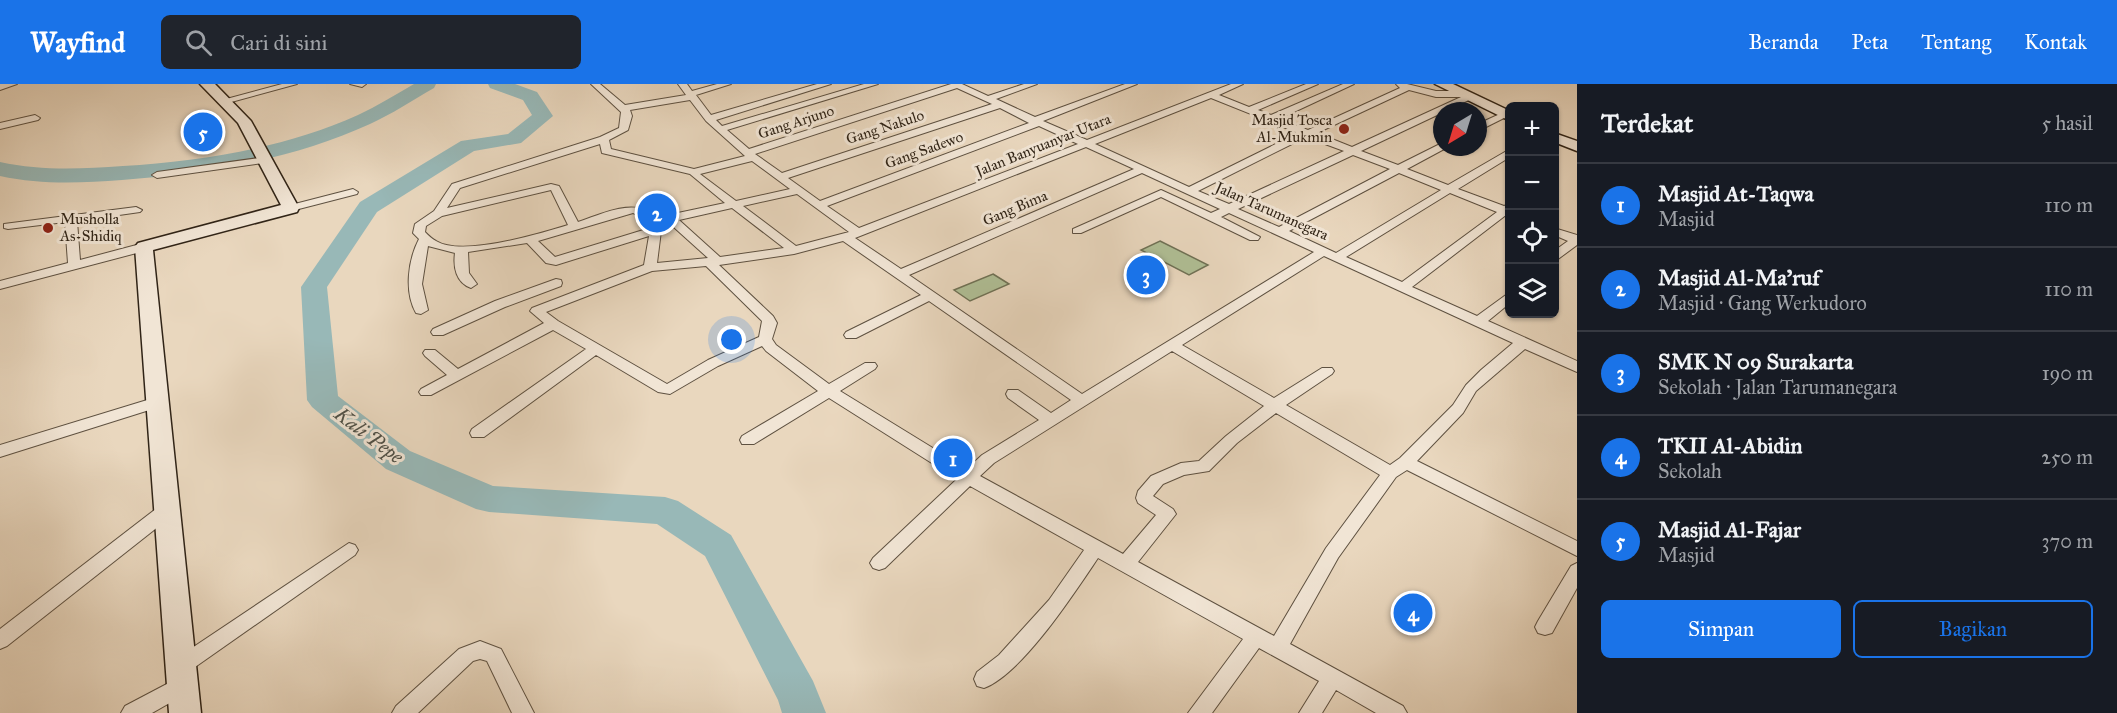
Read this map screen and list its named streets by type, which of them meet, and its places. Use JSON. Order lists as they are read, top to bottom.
{
  "streets": {
    "street": [
      "Gang Arjuno",
      "Gang Nakulo",
      "Jalan Banyuanyar Utara",
      "Gang Sadewo",
      "Gang Bima",
      "Jalan Tarumanegara"
    ]
  },
  "crossings": [
    ["Gang Arjuno", "Jalan Tarumanegara"],
    ["Gang Nakulo", "Jalan Tarumanegara"],
    ["Jalan Banyuanyar Utara", "Jalan Tarumanegara"],
    ["Gang Sadewo", "Jalan Tarumanegara"],
    ["Gang Bima", "Jalan Tarumanegara"]
  ],
  "water": ["Kali Pepe"],
  "places": ["Masjid Tosca Al-Mukmin", "Musholla As-Shidiq"],
  "north": "bottom left",
  "page": {
    "header": "Wayfind",
    "search": "Cari di sini",
    "nav": [
      "Beranda",
      "Peta",
      "Tentang",
      "Kontak"
    ],
    "heading": ["Terdekat", "5 hasil"],
    "map_buttons": ["+", "−"],
    "pins": [
      "5",
      "2",
      "3",
      "1",
      "4"
    ],
    "list": [
      {
        "mark": "1",
        "name": "Masjid At-Taqwa",
        "note": "Masjid",
        "value": "110 m"
      },
      {
        "mark": "2",
        "name": "Masjid Al-Ma'ruf",
        "note": "Masjid · Gang Werkudoro",
        "value": "110 m"
      },
      {
        "mark": "3",
        "name": "SMK N 09 Surakarta",
        "note": "Sekolah · Jalan Tarumanegara",
        "value": "190 m"
      },
      {
        "mark": "4",
        "name": "TKII Al-Abidin",
        "note": "Sekolah",
        "value": "250 m"
      },
      {
        "mark": "5",
        "name": "Masjid Al-Fajar",
        "note": "Masjid",
        "value": "370 m"
      }
    ],
    "buttons": ["Simpan", "Bagikan"]
  }
}
